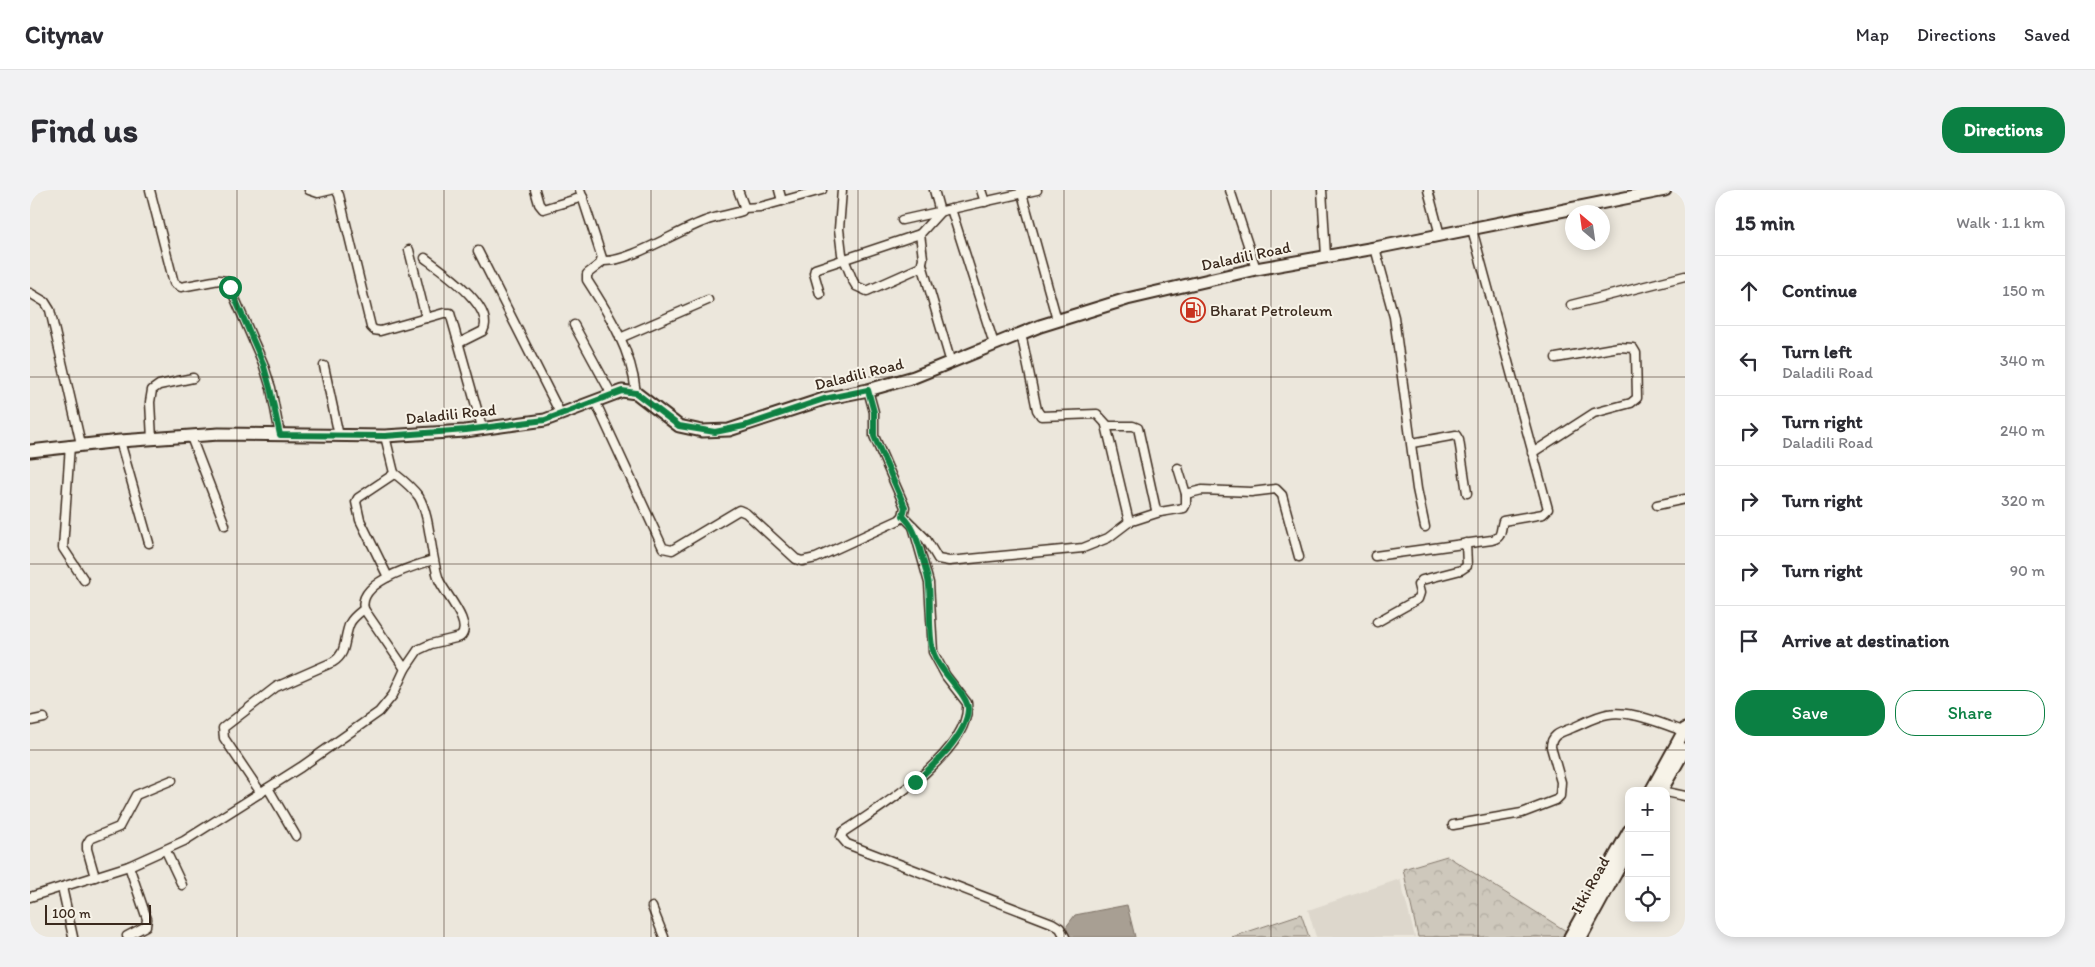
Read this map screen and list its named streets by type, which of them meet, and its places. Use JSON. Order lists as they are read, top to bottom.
{
  "streets": {
    "main road": ["Daladili Road", "Itki Road"]
  },
  "places": {
    "fuel station": ["Bharat Petroleum"]
  },
  "scale_bar": "100 m",
  "north": "top left",
  "page": {
    "header": "Citynav",
    "nav": ["Map", "Directions", "Saved"],
    "buttons": [
      "Directions",
      ["Save", "Share"]
    ],
    "title": "Find us",
    "heading": ["15 min", "Walk · 1.1 km"],
    "list": [
      ["Continue", "150 m"],
      ["Turn left", "Daladili Road", "340 m"],
      ["Turn right", "Daladili Road", "240 m"],
      ["Turn right", "320 m"],
      ["Turn right", "90 m"],
      "Arrive at destination"
    ],
    "map_buttons": ["+", "−"],
    "scale": "100 m"
  }
}
